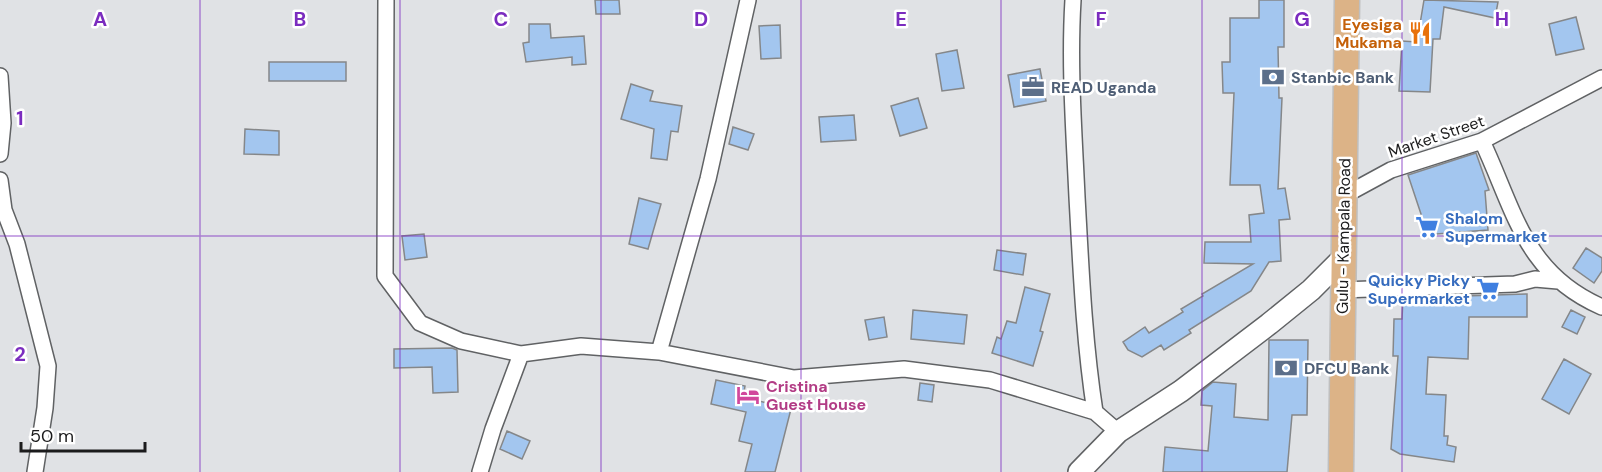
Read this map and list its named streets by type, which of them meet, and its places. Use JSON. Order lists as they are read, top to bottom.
{
  "streets": {
    "main road": ["Gulu - Kampala Road"],
    "street": ["Market Street"]
  },
  "crossings": [
    ["Market Street", "Gulu - Kampala Road"]
  ],
  "places": {
    "restaurant": ["Eyesiga Mukama"],
    "bank": ["Stanbic Bank", "DFCU Bank"],
    "office": ["READ Uganda"],
    "supermarket": ["Shalom Supermarket", "Quicky Picky Supermarket"],
    "hotel": ["Cristina Guest House"]
  },
  "scale_bar": "50 m",
  "grid": {
    "columns": [
      "A",
      "B",
      "C",
      "D",
      "E",
      "F",
      "G",
      "H"
    ],
    "rows": ["1", "2"]
  }
}
